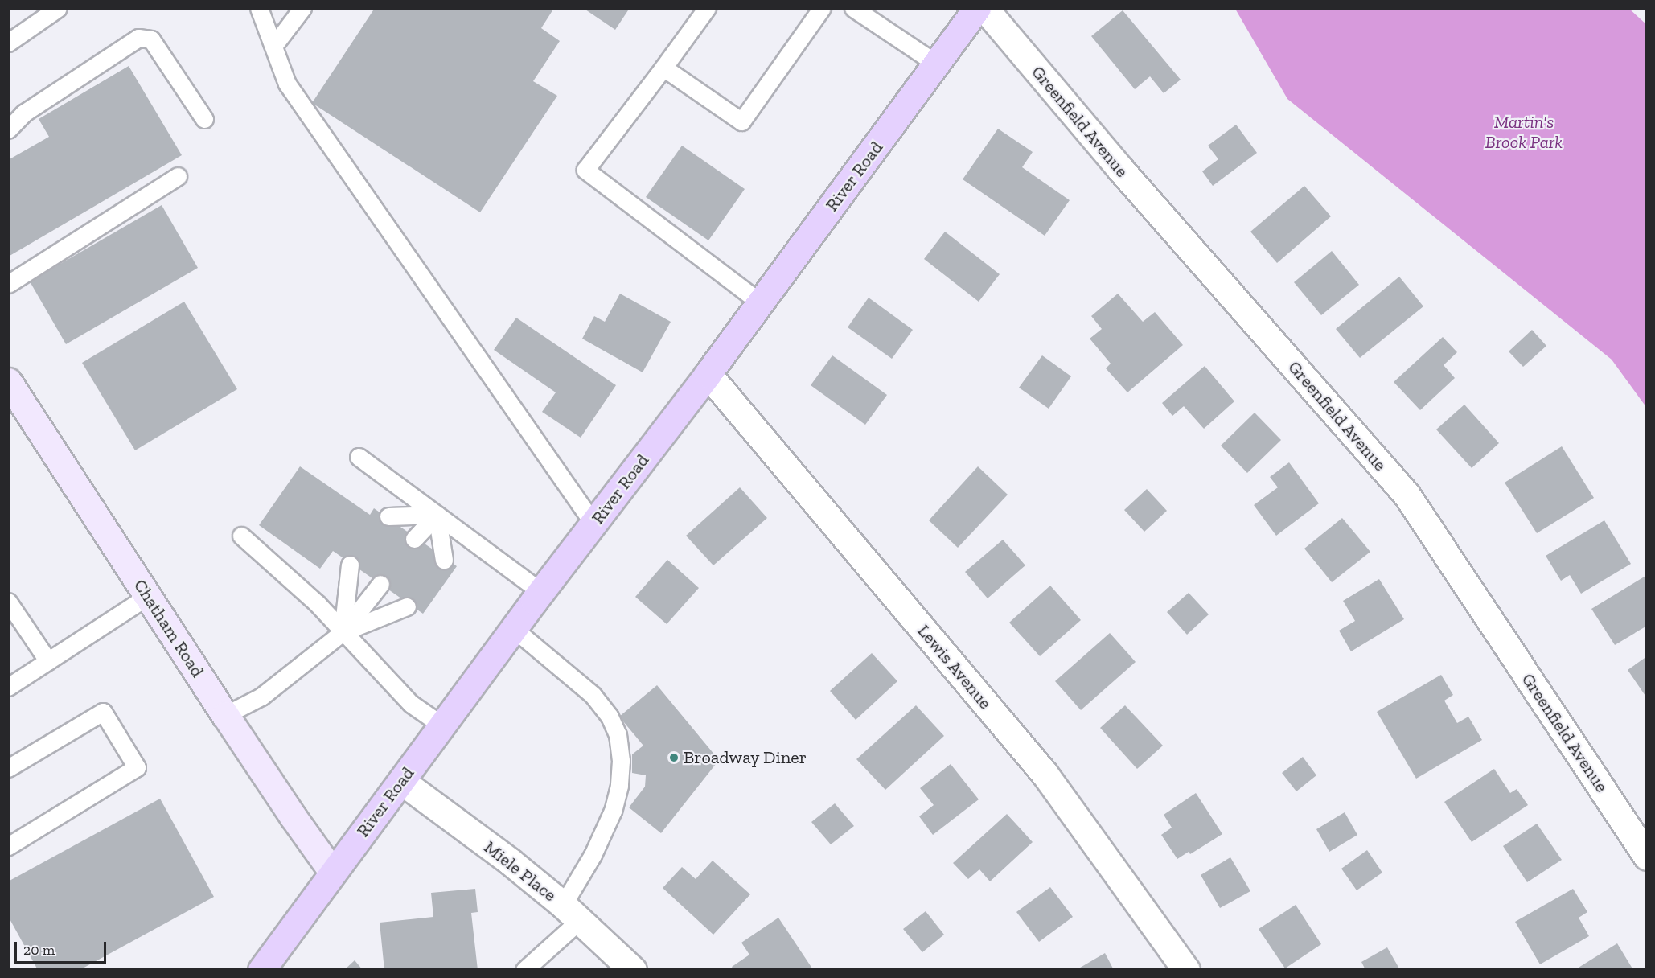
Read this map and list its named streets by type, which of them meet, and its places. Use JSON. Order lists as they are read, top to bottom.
{
  "streets": {
    "main road": ["River Road"],
    "street": [
      "Greenfield Avenue",
      "Chatham Road",
      "Lewis Avenue",
      "Miele Place"
    ]
  },
  "crossings": [
    ["River Road", "Chatham Road"],
    ["River Road", "Lewis Avenue"],
    ["River Road", "Miele Place"]
  ],
  "parks": ["Martin's Brook Park"],
  "places": ["Broadway Diner"],
  "scale_bar": "20 m"
}
